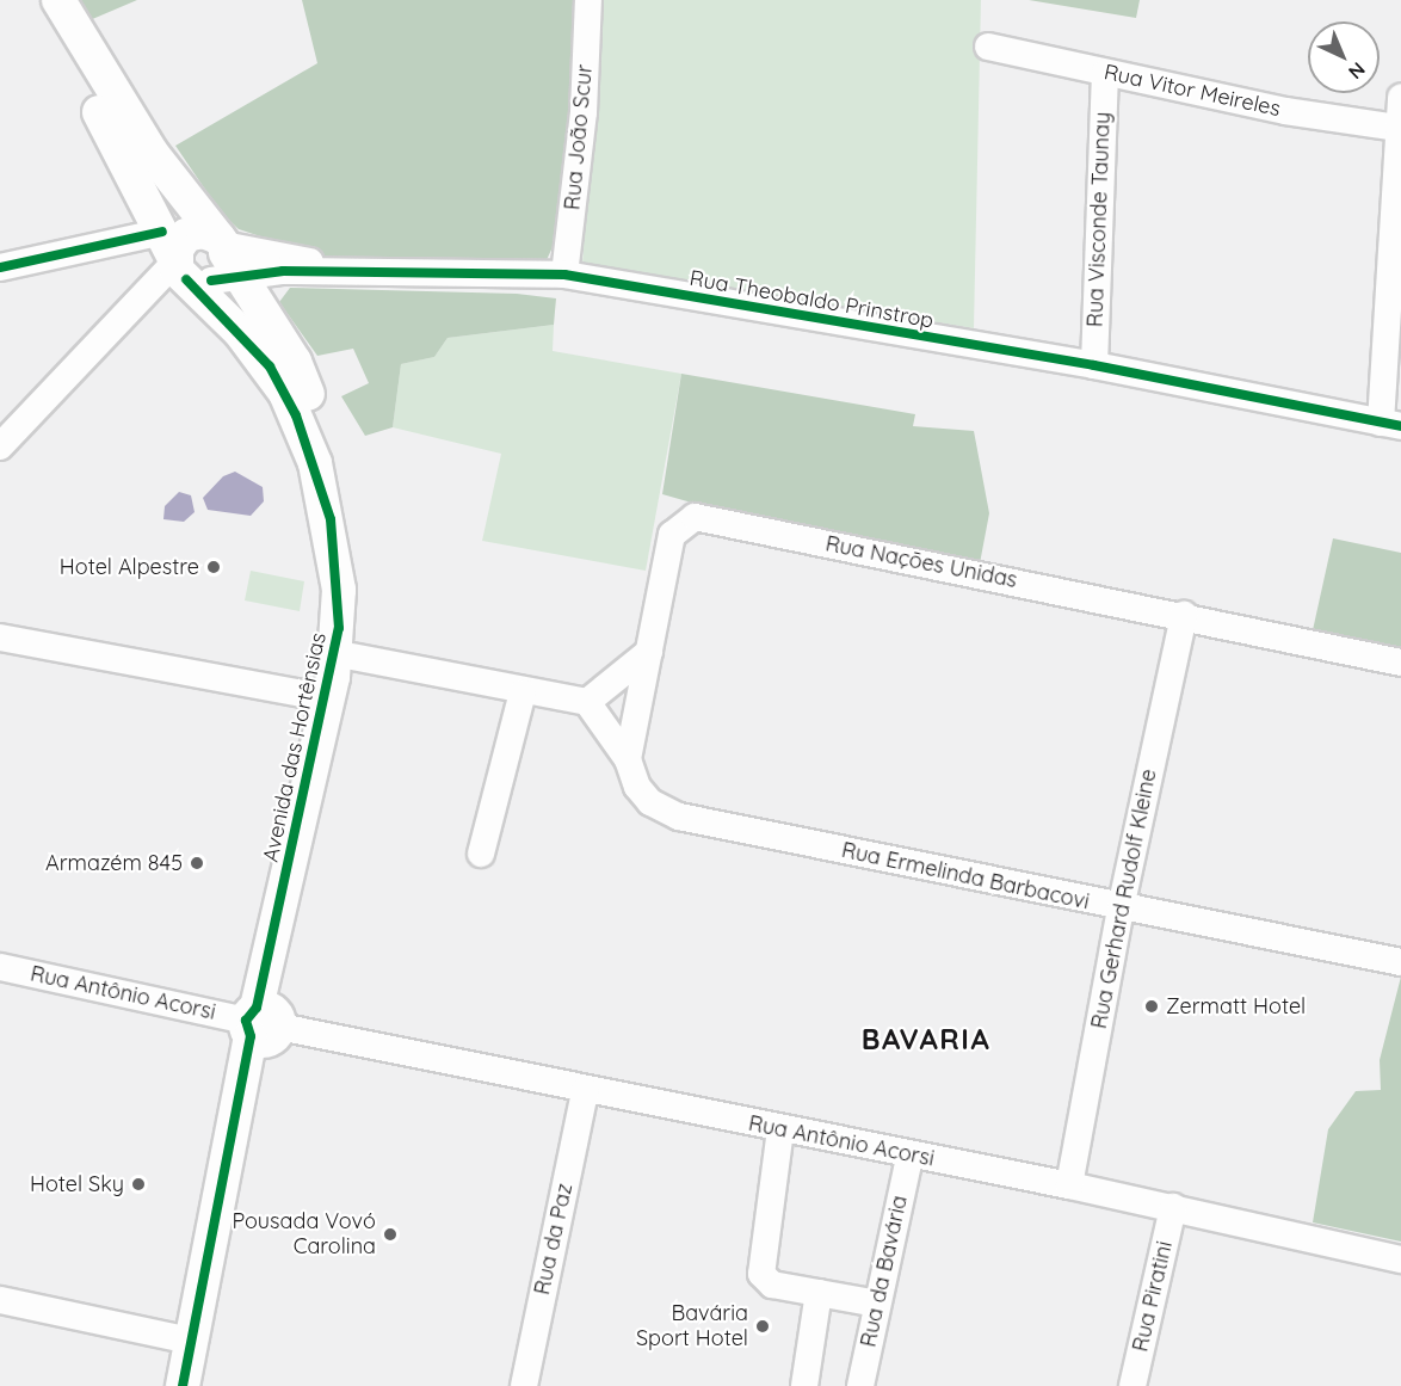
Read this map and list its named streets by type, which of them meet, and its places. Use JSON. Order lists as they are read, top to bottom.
{
  "streets": {
    "main road": ["Avenida das Hortênsias"],
    "street": [
      "Rua Vitor Meireles",
      "Rua João Scur",
      "Rua Visconde Taunay",
      "Rua Theobaldo Prinstrop",
      "Rua Nações Unidas",
      "Rua Ermelinda Barbacovi",
      "Rua Gerhard Rudolf Kleine",
      "Rua Antônio Acorsi",
      "Rua da Paz",
      "Rua da Bavária",
      "Rua Piratini"
    ]
  },
  "crossings": [
    ["Rua Vitor Meireles", "Rua Visconde Taunay"],
    ["Rua João Scur", "Rua Theobaldo Prinstrop"],
    ["Rua Visconde Taunay", "Rua Theobaldo Prinstrop"],
    ["Rua Theobaldo Prinstrop", "Avenida das Hortênsias"],
    ["Rua Nações Unidas", "Rua Ermelinda Barbacovi"],
    ["Rua Nações Unidas", "Rua Gerhard Rudolf Kleine"],
    ["Avenida das Hortênsias", "Rua Antônio Acorsi"],
    ["Rua Ermelinda Barbacovi", "Rua Gerhard Rudolf Kleine"],
    ["Rua Gerhard Rudolf Kleine", "Rua Antônio Acorsi"],
    ["Rua Antônio Acorsi", "Rua da Paz"],
    ["Rua Antônio Acorsi", "Rua da Bavária"],
    ["Rua Antônio Acorsi", "Rua Piratini"]
  ],
  "districts": ["BAVARIA"],
  "places": [
    "Hotel Alpestre",
    "Armazém 845",
    "Zermatt Hotel",
    "Hotel Sky",
    "Pousada Vovó Carolina",
    "Bavária Sport Hotel"
  ],
  "north": "bottom right"
}
